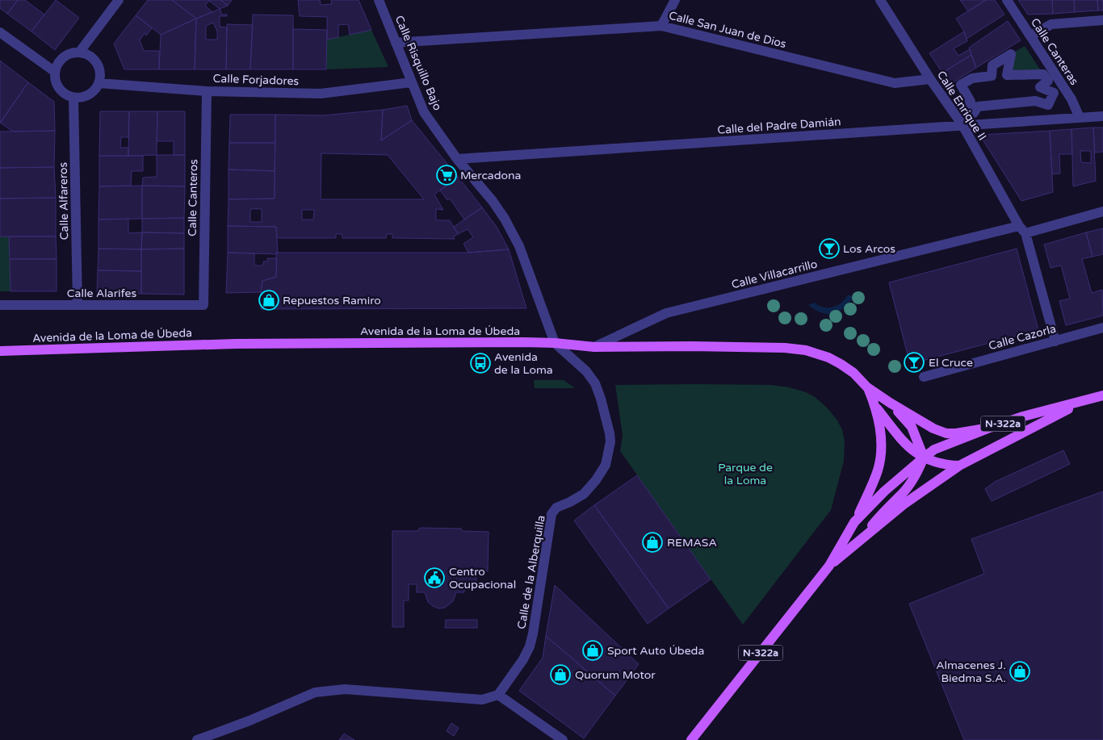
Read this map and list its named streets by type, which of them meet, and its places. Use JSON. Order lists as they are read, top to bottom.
{
  "streets": {
    "main road": ["Avenida de la Loma de Úbeda", "N-322a"],
    "street": [
      "Calle San Juan de Dios",
      "Calle Canteras",
      "Calle Risquillo Bajo",
      "Calle Forjadores",
      "Calle Enrique II",
      "Calle del Padre Damián",
      "Calle Canteros",
      "Calle Alfareros",
      "Calle Villacarrillo",
      "Calle Alarifes",
      "Calle Cazorla",
      "Calle de la Alberquilla"
    ]
  },
  "crossings": [
    ["Calle San Juan de Dios", "Calle Risquillo Bajo"],
    ["Calle San Juan de Dios", "Calle Enrique II"],
    ["Calle Canteras", "Calle del Padre Damián"],
    ["Calle Risquillo Bajo", "Calle Forjadores"],
    ["Calle Risquillo Bajo", "Calle del Padre Damián"],
    ["Calle Risquillo Bajo", "Avenida de la Loma de Úbeda"],
    ["Calle Risquillo Bajo", "Calle de la Alberquilla"],
    ["Calle Forjadores", "Calle Canteros"],
    ["Calle Forjadores", "Calle Alfareros"],
    ["Calle Enrique II", "Calle del Padre Damián"],
    ["Calle Enrique II", "Calle Villacarrillo"],
    ["Calle Enrique II", "Calle Cazorla"],
    ["Calle Canteros", "Calle Alarifes"],
    ["Calle Alfareros", "Calle Alarifes"],
    ["Calle Villacarrillo", "Avenida de la Loma de Úbeda"],
    ["Avenida de la Loma de Úbeda", "Calle de la Alberquilla"]
  ],
  "parks": ["Parque de la Loma"],
  "places": {
    "supermarket": ["Mercadona"],
    "bar": ["Los Arcos", "El Cruce"],
    "shop": [
      "Repuestos Ramiro",
      "REMASA",
      "Sport Auto Úbeda",
      "Almacenes J. Biedma S.A.",
      "Quorum Motor"
    ],
    "bus stop": ["Avenida de la Loma"],
    "public building": ["Centro Ocupacional"]
  }
}
